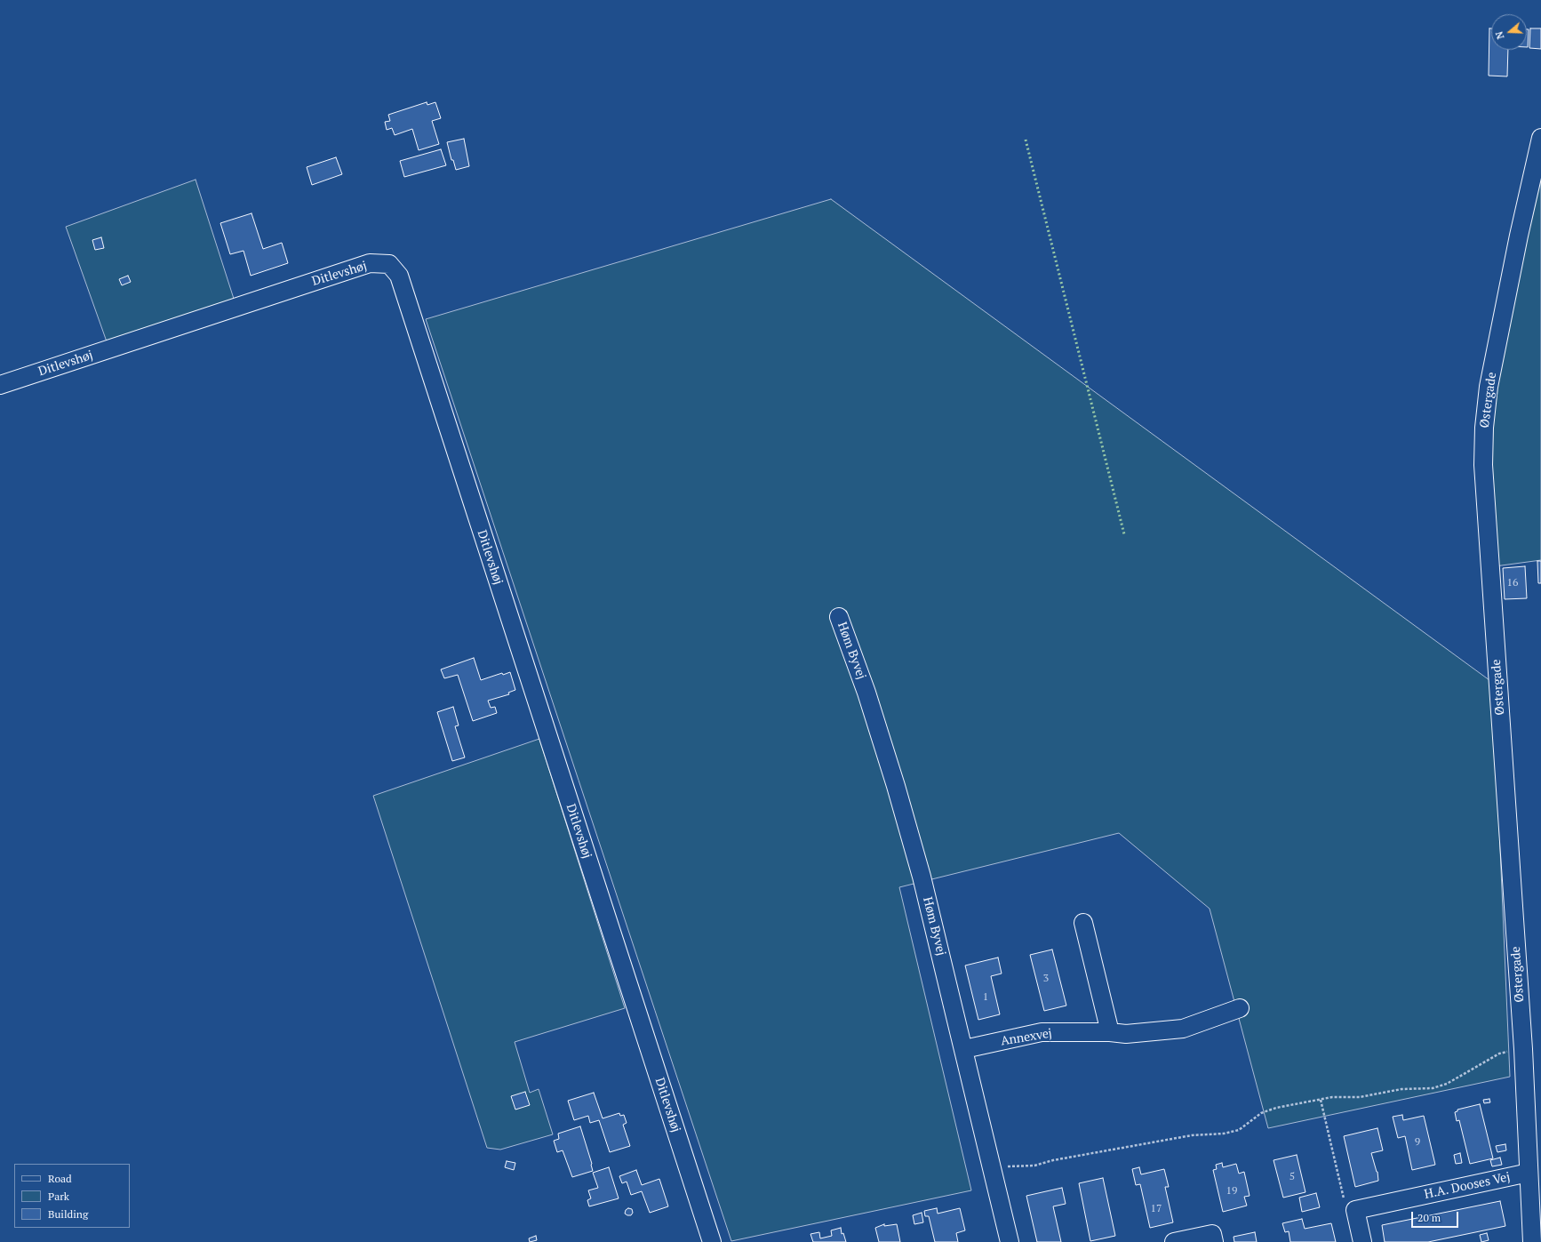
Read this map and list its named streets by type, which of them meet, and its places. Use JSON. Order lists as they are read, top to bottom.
{
  "streets": {
    "street": [
      "Ditlevshøj",
      "Østergade",
      "Høm Byvej",
      "Annexvej",
      "H.A. Dooses Vej"
    ]
  },
  "crossings": [
    ["Østergade", "H.A. Dooses Vej"],
    ["Høm Byvej", "Annexvej"]
  ],
  "house_numbers": [
    "16",
    "3",
    "1",
    "9",
    "5",
    "19",
    "17"
  ],
  "legend": ["Road", "Park", "Building"],
  "scale_bar": "20 m",
  "north": "left"
}
